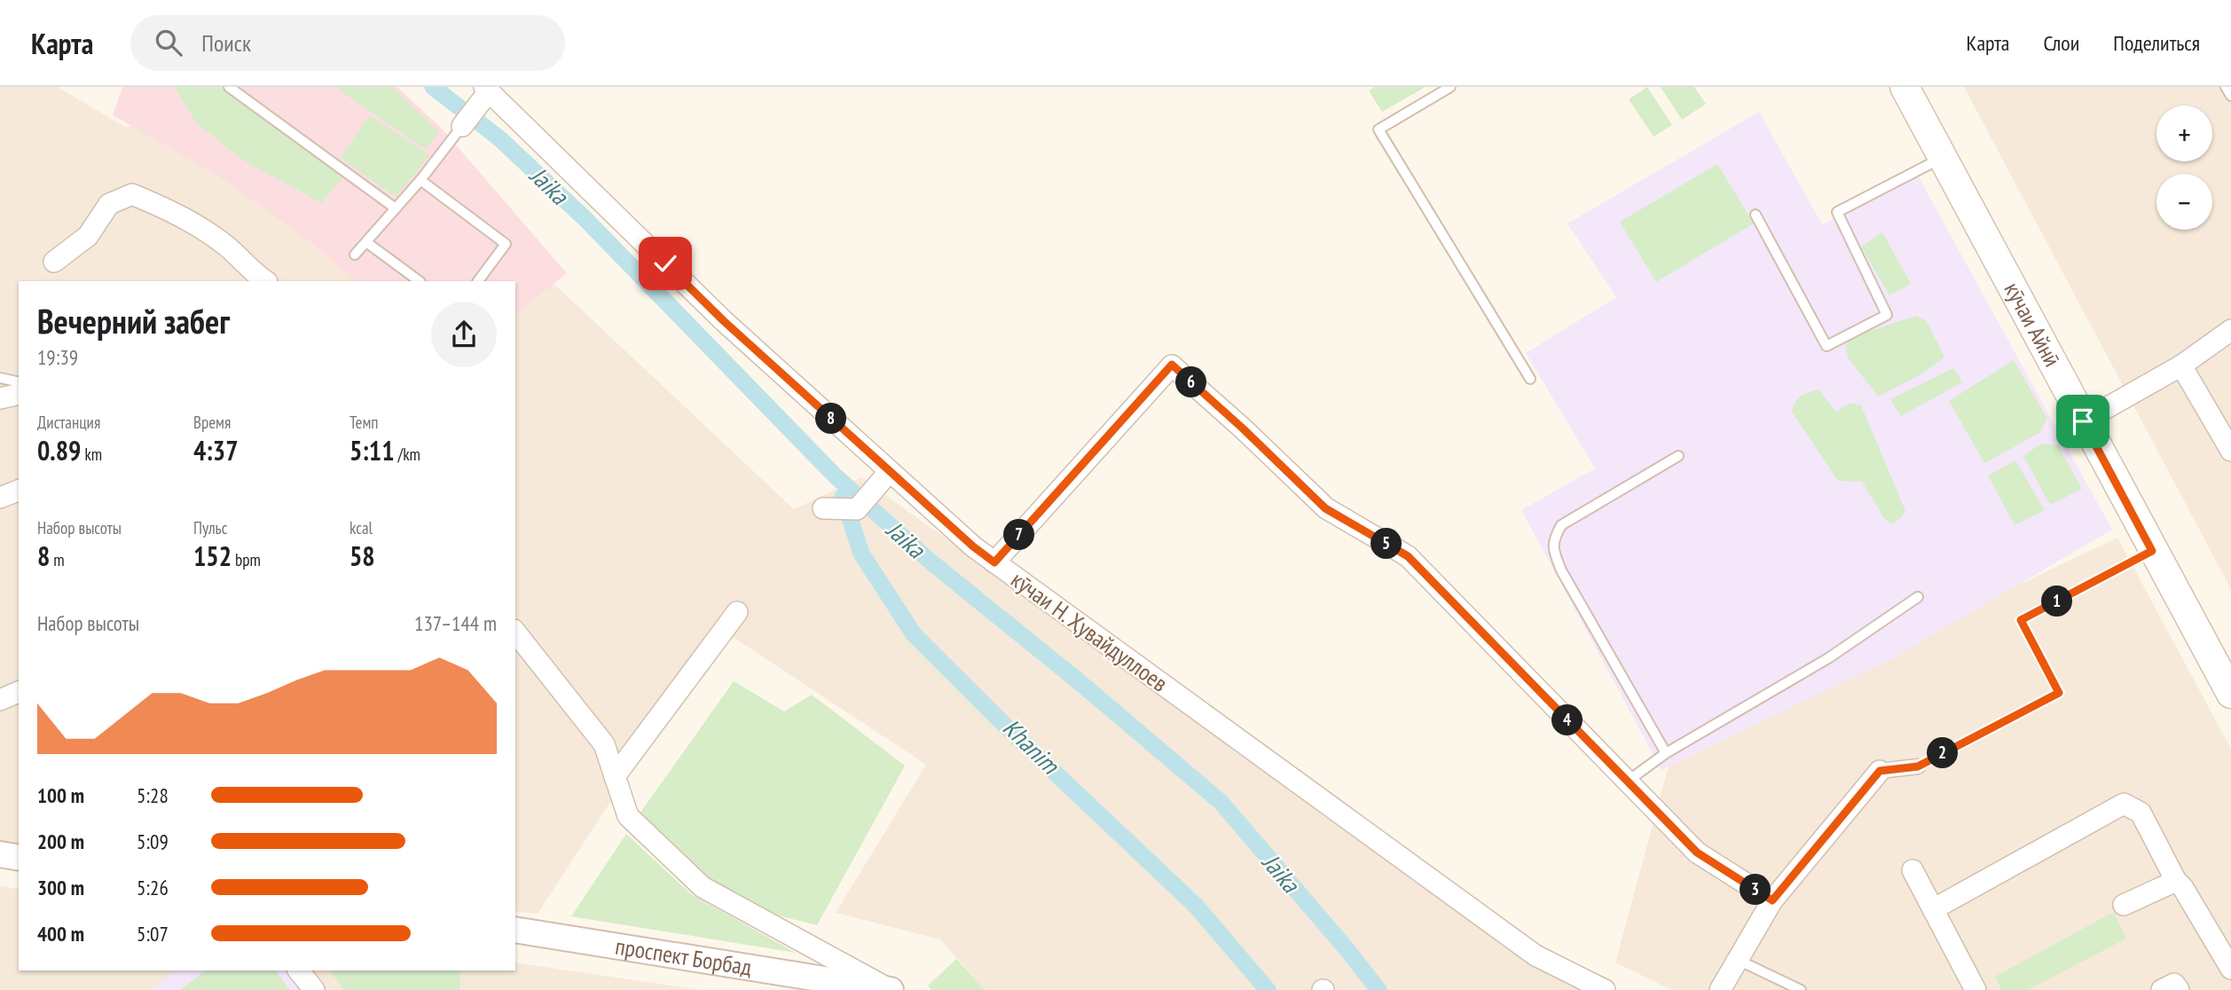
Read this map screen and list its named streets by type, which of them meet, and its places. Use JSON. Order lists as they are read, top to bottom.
{
  "streets": {
    "main road": ["кӯчаи Айнӣ"],
    "street": ["кӯчаи Н. Ҳувайдуллоев", "проспект Борбад"]
  },
  "water": ["Jaika", "Khanim"],
  "page": {
    "header": "Карта",
    "search": "Поиск",
    "nav": ["Карта", "Слои", "Поделиться"],
    "map_buttons": ["+", "−"],
    "heading": ["Вечерний забег", "19:39"],
    "pins": [
      "6",
      "8",
      "7",
      "5",
      "1",
      "4",
      "2",
      "3"
    ],
    "stats": [
      ["Дистанция", "0.89 km"],
      ["Время", "4:37"],
      ["Темп", "5:11 /km"],
      ["Набор высоты", "8 m"],
      ["Пульс", "152 bpm"],
      ["kcal", "58"]
    ],
    "chart": ["Набор высоты", "137–144 m"],
    "list": [
      {
        "name": "100 m",
        "note": "5:28"
      },
      {
        "name": "200 m",
        "note": "5:09"
      },
      {
        "name": "300 m",
        "note": "5:26"
      },
      {
        "name": "400 m",
        "note": "5:07"
      }
    ]
  }
}
